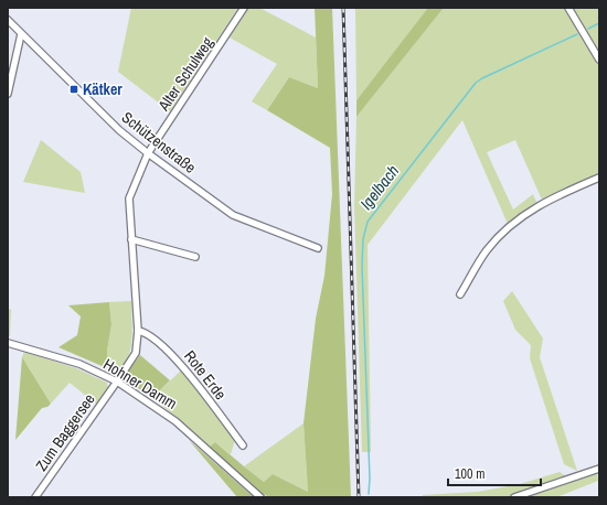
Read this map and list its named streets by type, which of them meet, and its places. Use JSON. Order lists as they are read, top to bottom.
{
  "streets": {
    "street": [
      "Alter Schulweg",
      "Schützenstraße",
      "Rote Erde",
      "Hohner Damm",
      "Zum Baggersee"
    ]
  },
  "crossings": [
    ["Alter Schulweg", "Schützenstraße"],
    ["Hohner Damm", "Zum Baggersee"]
  ],
  "water": ["Igelbach"],
  "places": {
    "transit": ["Kätker"]
  },
  "scale_bar": "100 m"
}
